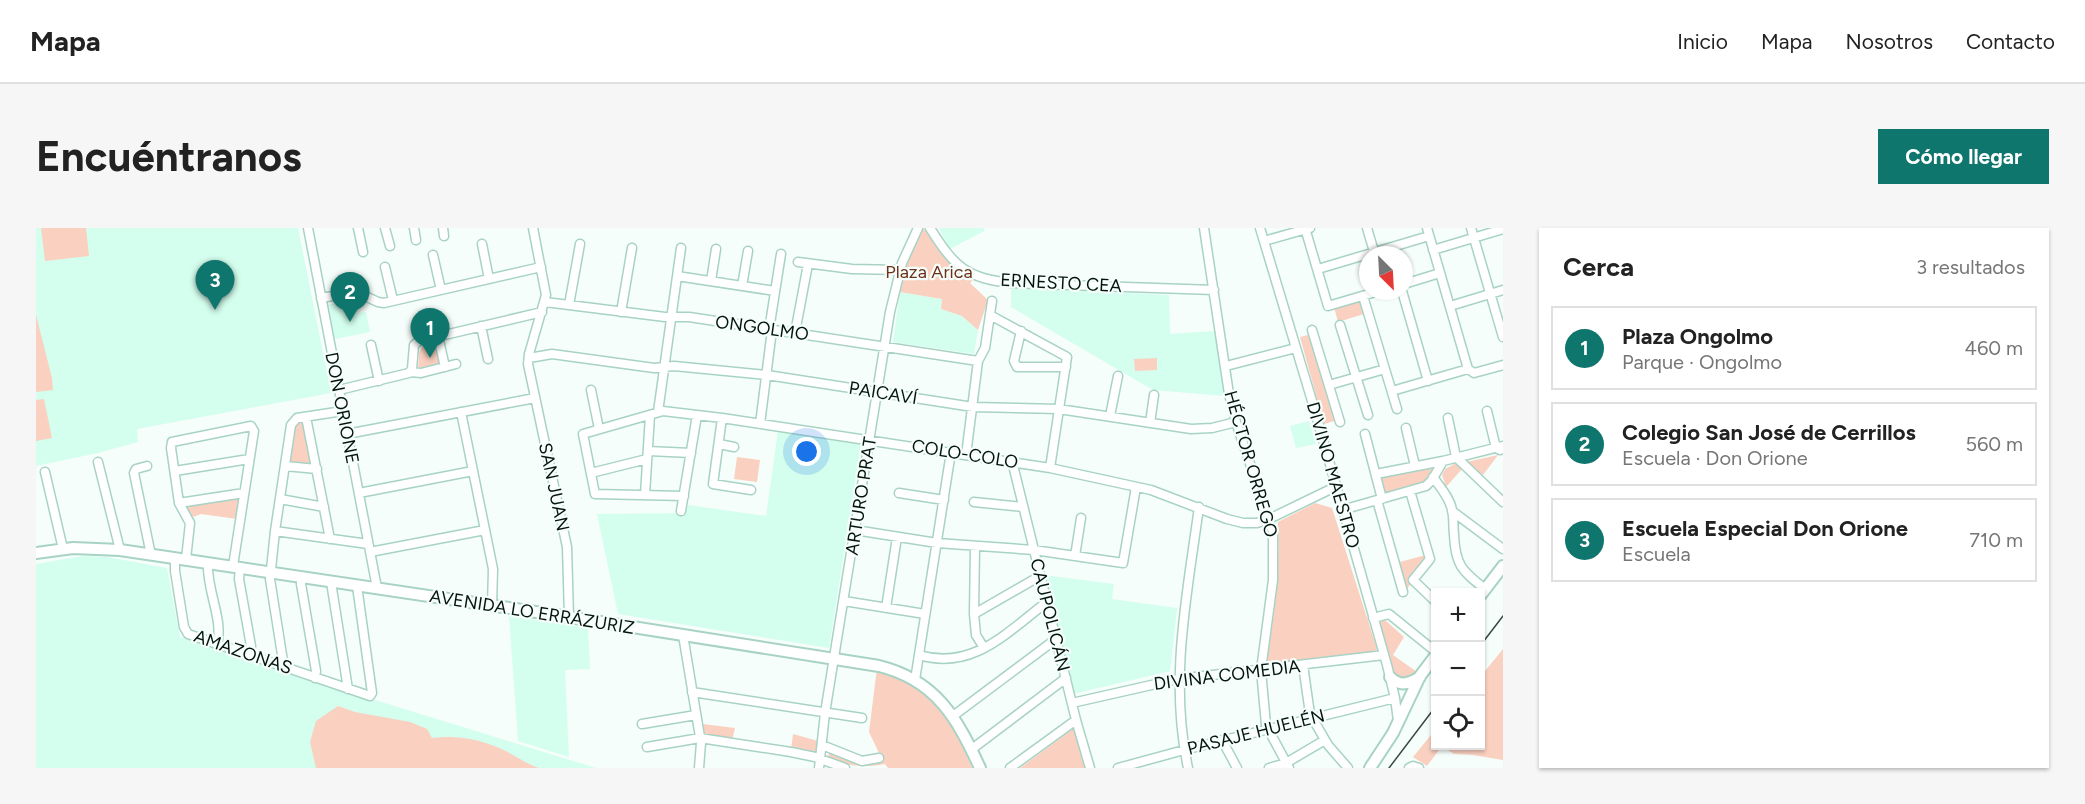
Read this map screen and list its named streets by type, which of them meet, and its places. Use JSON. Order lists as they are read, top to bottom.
{
  "streets": {
    "main road": ["AVENIDA LO ERRÁZURIZ"],
    "street": [
      "ERNESTO CEA",
      "ONGOLMO",
      "PAICAVÍ",
      "DON ORIONE",
      "COLO-COLO",
      "HÉCTOR ORREGO",
      "DIVINO MAESTRO",
      "SAN JUAN",
      "ARTURO PRAT",
      "CAUPOLICÁN",
      "AMAZONAS",
      "DIVINA COMEDIA",
      "PASAJE HUELÉN"
    ]
  },
  "crossings": [
    ["ERNESTO CEA", "HÉCTOR ORREGO"],
    ["ONGOLMO", "ARTURO PRAT"],
    ["PAICAVÍ", "HÉCTOR ORREGO"],
    ["PAICAVÍ", "SAN JUAN"],
    ["PAICAVÍ", "ARTURO PRAT"],
    ["DON ORIONE", "AVENIDA LO ERRÁZURIZ"],
    ["COLO-COLO", "HÉCTOR ORREGO"],
    ["COLO-COLO", "DIVINO MAESTRO"],
    ["COLO-COLO", "ARTURO PRAT"],
    ["COLO-COLO", "CAUPOLICÁN"],
    ["HÉCTOR ORREGO", "DIVINA COMEDIA"],
    ["HÉCTOR ORREGO", "PASAJE HUELÉN"],
    ["DIVINO MAESTRO", "DIVINA COMEDIA"],
    ["DIVINO MAESTRO", "PASAJE HUELÉN"],
    ["SAN JUAN", "AVENIDA LO ERRÁZURIZ"],
    ["ARTURO PRAT", "AVENIDA LO ERRÁZURIZ"],
    ["AVENIDA LO ERRÁZURIZ", "AMAZONAS"],
    ["CAUPOLICÁN", "DIVINA COMEDIA"]
  ],
  "parks": ["Plaza Arica"],
  "north": "bottom right",
  "page": {
    "header": "Mapa",
    "nav": [
      "Inicio",
      "Mapa",
      "Nosotros",
      "Contacto"
    ],
    "buttons": "Cómo llegar",
    "title": "Encuéntranos",
    "heading": ["Cerca", "3 resultados"],
    "pins": ["3", "2", "1"],
    "list": [
      {
        "mark": "1",
        "name": "Plaza Ongolmo",
        "note": "Parque · Ongolmo",
        "value": "460 m"
      },
      {
        "mark": "2",
        "name": "Colegio San José de Cerrillos",
        "note": "Escuela · Don Orione",
        "value": "560 m"
      },
      {
        "mark": "3",
        "name": "Escuela Especial Don Orione",
        "note": "Escuela",
        "value": "710 m"
      }
    ],
    "map_buttons": ["+", "−"]
  }
}
